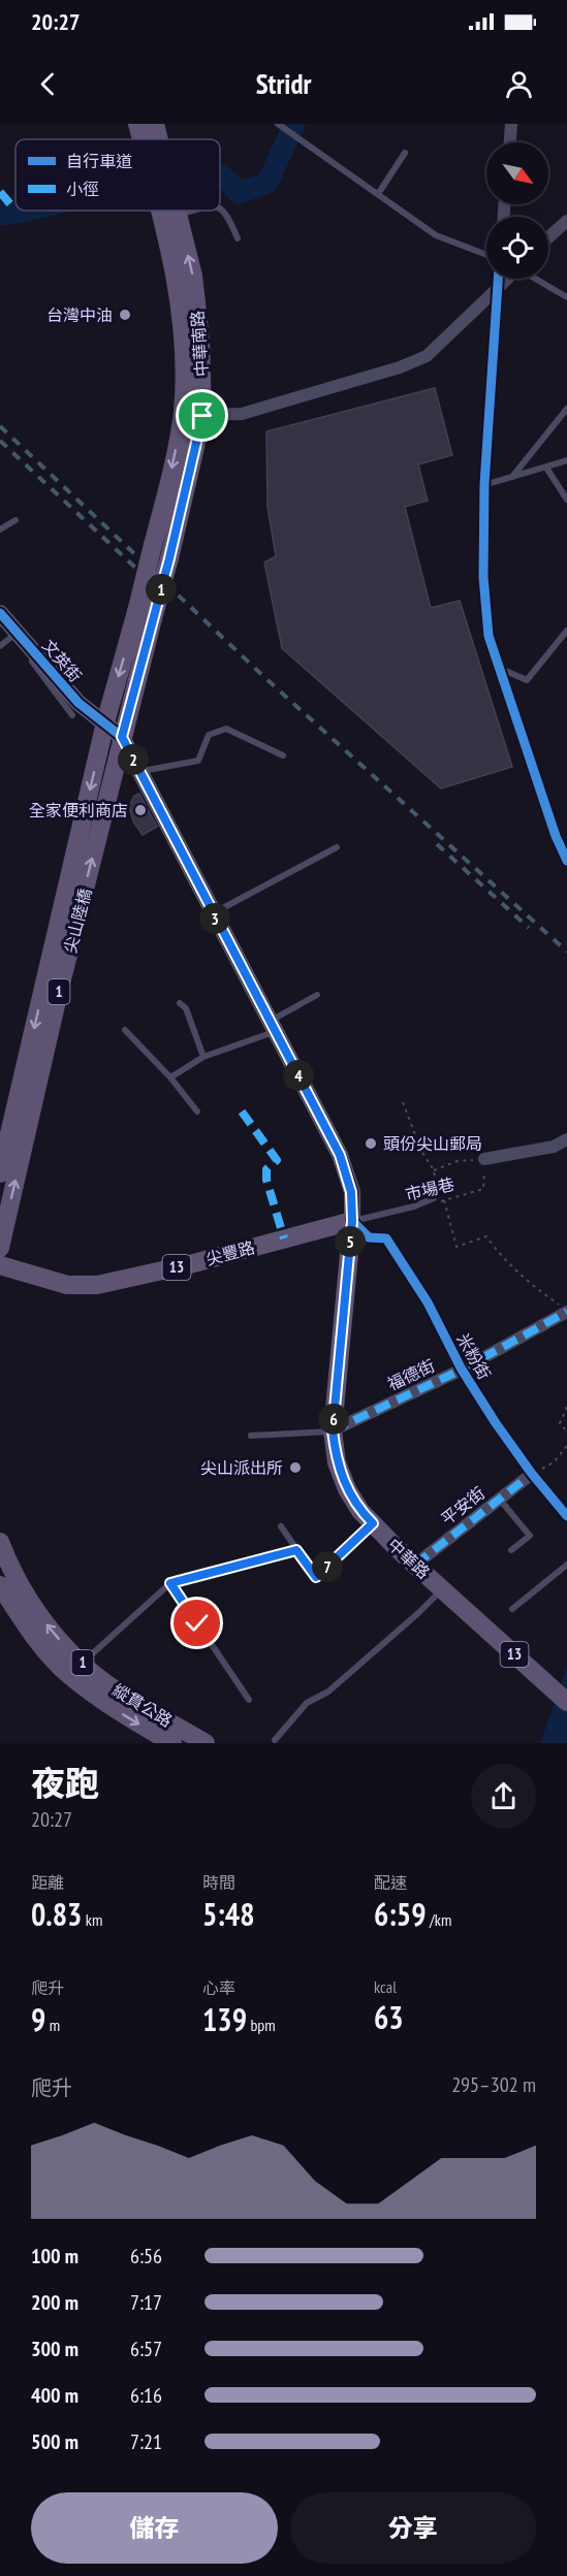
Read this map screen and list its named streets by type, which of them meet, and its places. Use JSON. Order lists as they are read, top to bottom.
{
  "streets": {
    "main road": [
      "中華南路",
      "尖山陸橋",
      "1",
      "尖豐路",
      "13",
      "中華路",
      "縱貫公路"
    ],
    "street": [
      "文英街",
      "米粉街",
      "福德街",
      "平安街"
    ],
    "lane": ["市場巷"]
  },
  "crossings": [
    ["中華南路", "文英街"],
    ["中華南路", "尖山陸橋"],
    ["中華南路", "中華路"],
    ["文英街", "尖山陸橋"],
    ["文英街", "中華路"],
    ["尖山陸橋", "中華路"],
    ["市場巷", "尖豐路"],
    ["市場巷", "米粉街"],
    ["市場巷", "中華路"],
    ["尖豐路", "米粉街"],
    ["尖豐路", "中華路"],
    ["米粉街", "福德街"],
    ["米粉街", "平安街"],
    ["米粉街", "中華路"],
    ["福德街", "中華路"],
    ["平安街", "中華路"]
  ],
  "places": [
    "台灣中油",
    "全家便利商店",
    "頭份尖山郵局",
    "尖山派出所"
  ],
  "legend": ["自行車道", "小徑"],
  "north": "bottom right",
  "page": {
    "status": "20:27",
    "header": "Stridr",
    "pins": [
      "1",
      "2",
      "3",
      "4",
      "5",
      "6",
      "7"
    ],
    "heading": ["夜跑", "20:27"],
    "stats": [
      ["距離", "0.83 km"],
      ["時間", "5:48"],
      ["配速", "6:59 /km"],
      ["爬升", "9 m"],
      ["心率", "139 bpm"],
      ["kcal", "63"]
    ],
    "chart": ["爬升", "295–302 m"],
    "list": [
      {
        "name": "100 m",
        "note": "6:56"
      },
      {
        "name": "200 m",
        "note": "7:17"
      },
      {
        "name": "300 m",
        "note": "6:57"
      },
      {
        "name": "400 m",
        "note": "6:16"
      },
      {
        "name": "500 m",
        "note": "7:21"
      }
    ],
    "buttons": ["儲存", "分享"]
  }
}
